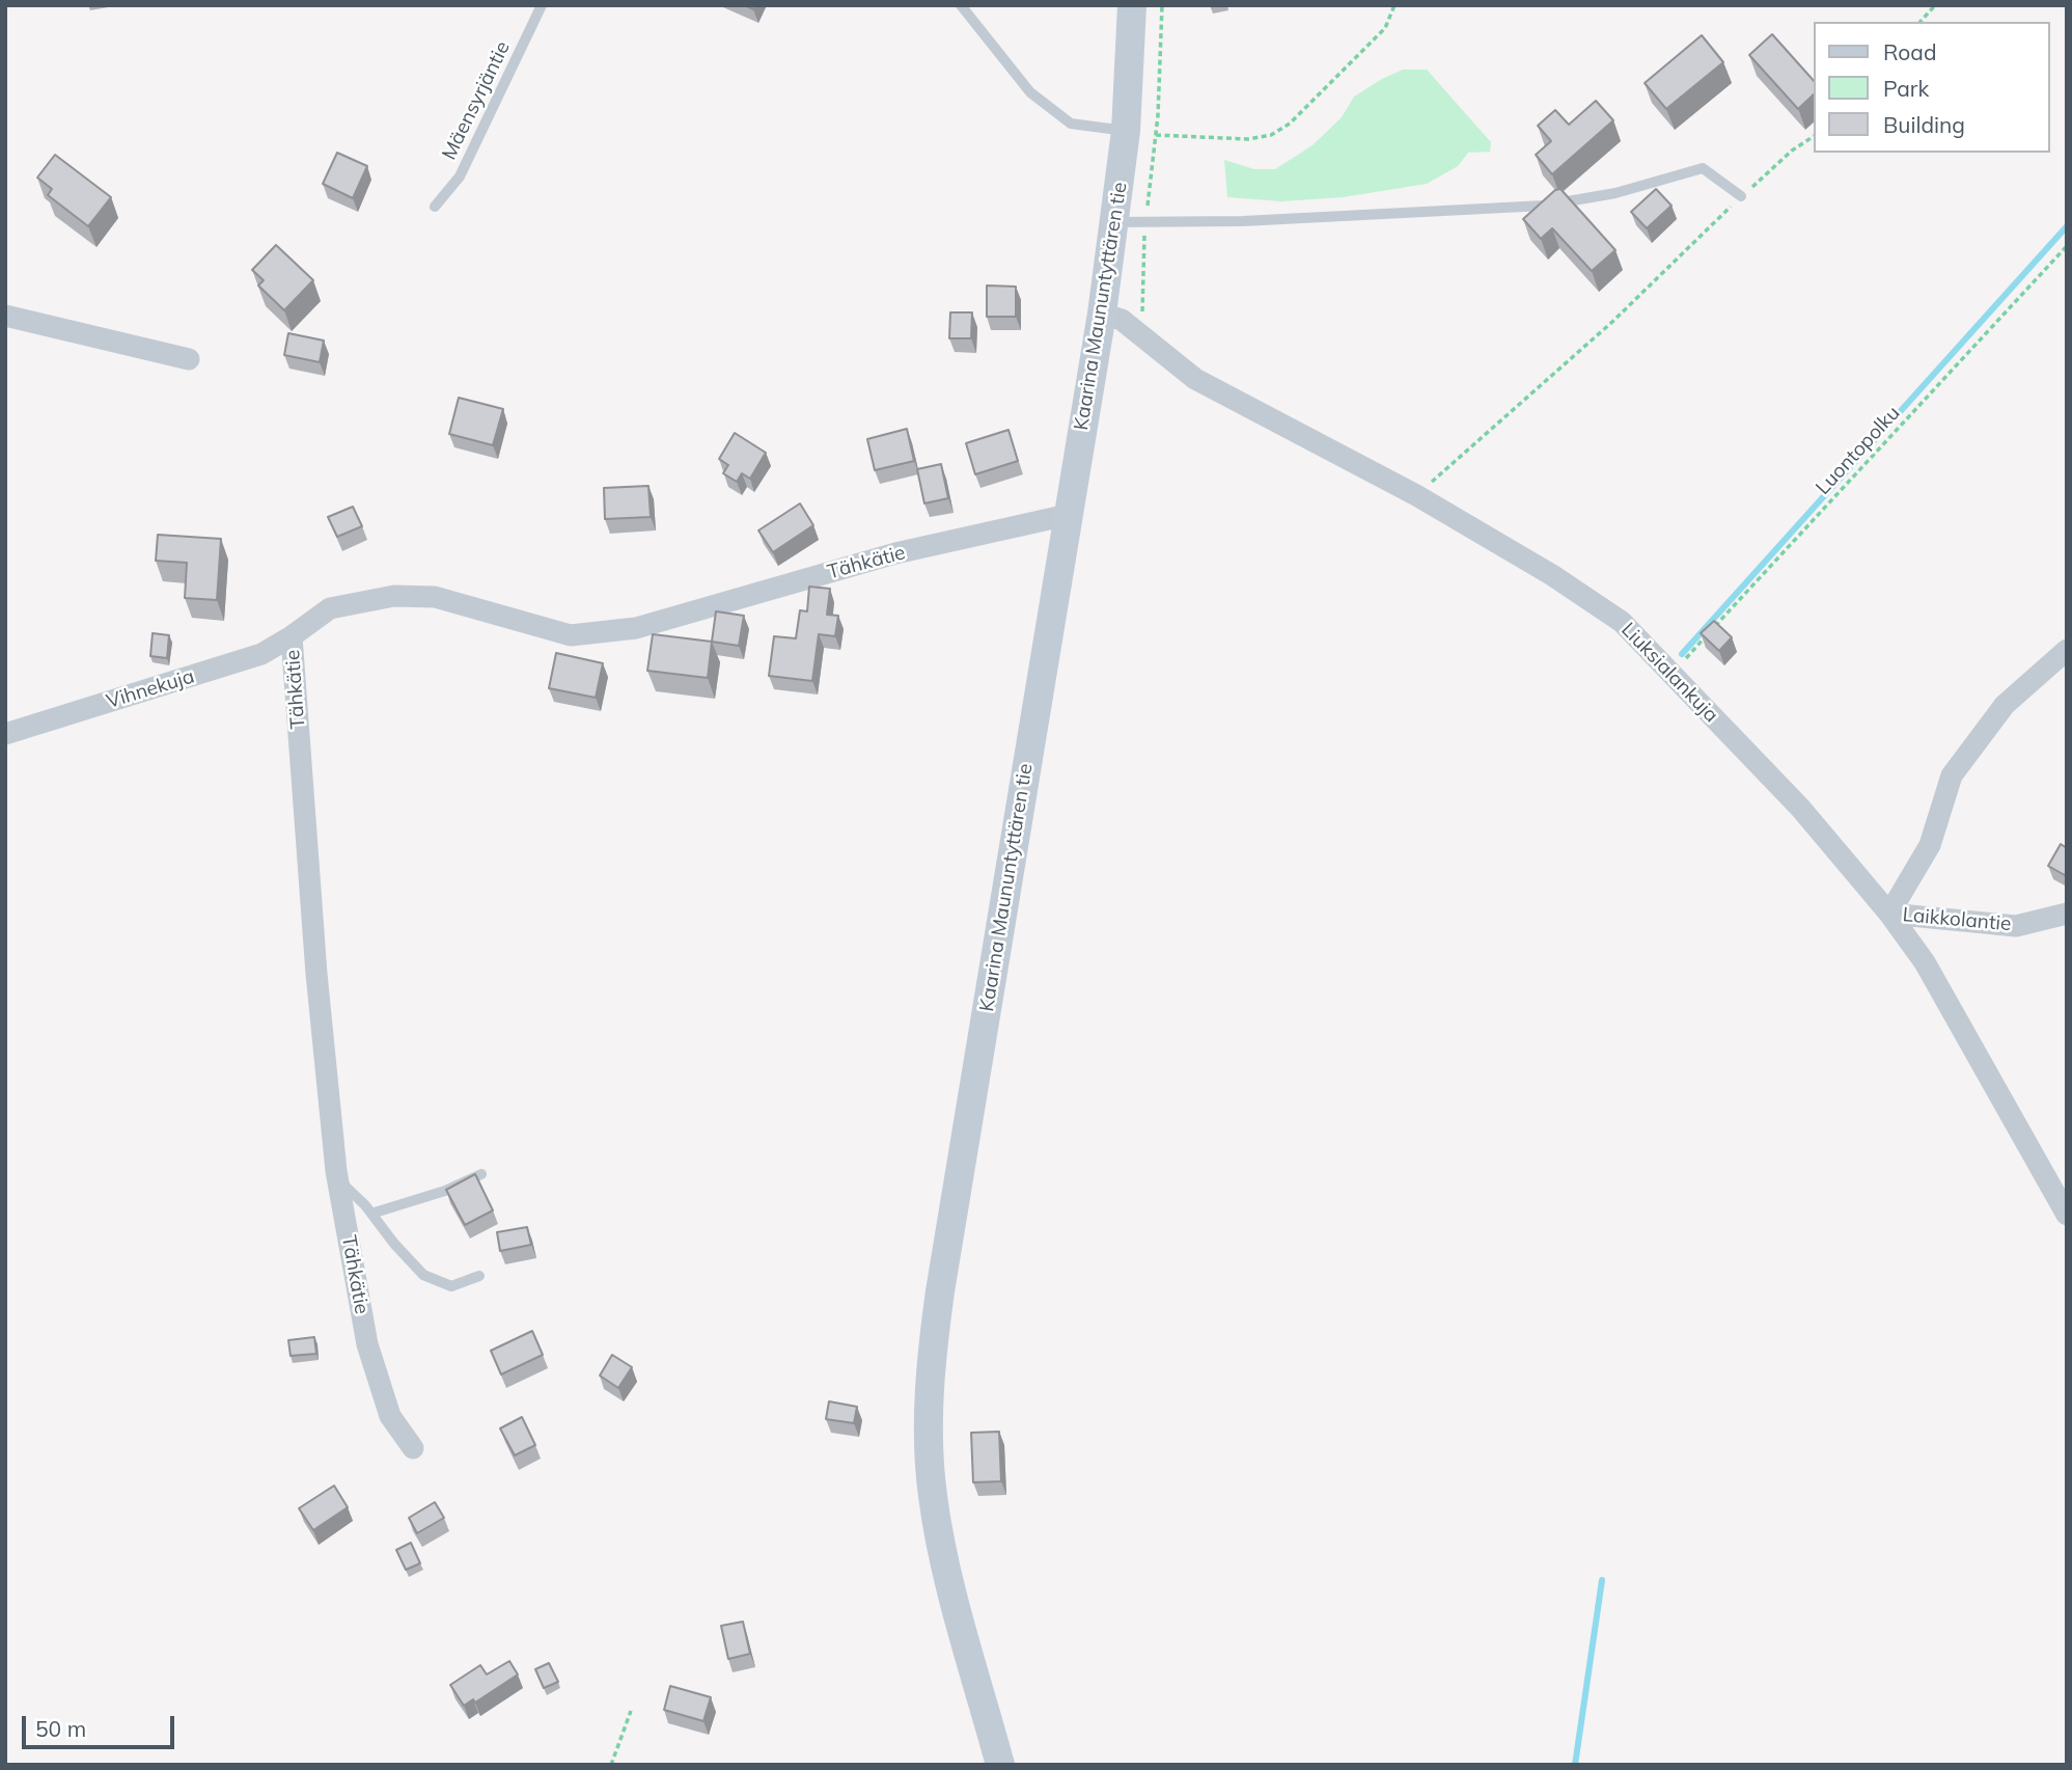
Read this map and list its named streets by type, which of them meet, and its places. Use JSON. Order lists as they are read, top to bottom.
{
  "streets": {
    "main road": ["Kaarina Maununtyttären tie"],
    "street": [
      "Tähkätie",
      "Liuksialankuja",
      "Vihnekuja",
      "Laikkolantie"
    ],
    "lane": ["Mäensyrjäntie"],
    "path": ["Luontopolku"]
  },
  "crossings": [
    ["Kaarina Maununtyttären tie", "Tähkätie"],
    ["Kaarina Maununtyttären tie", "Liuksialankuja"],
    ["Luontopolku", "Liuksialankuja"],
    ["Tähkätie", "Vihnekuja"],
    ["Liuksialankuja", "Laikkolantie"]
  ],
  "legend": ["Road", "Park", "Building"],
  "scale_bar": "50 m"
}
